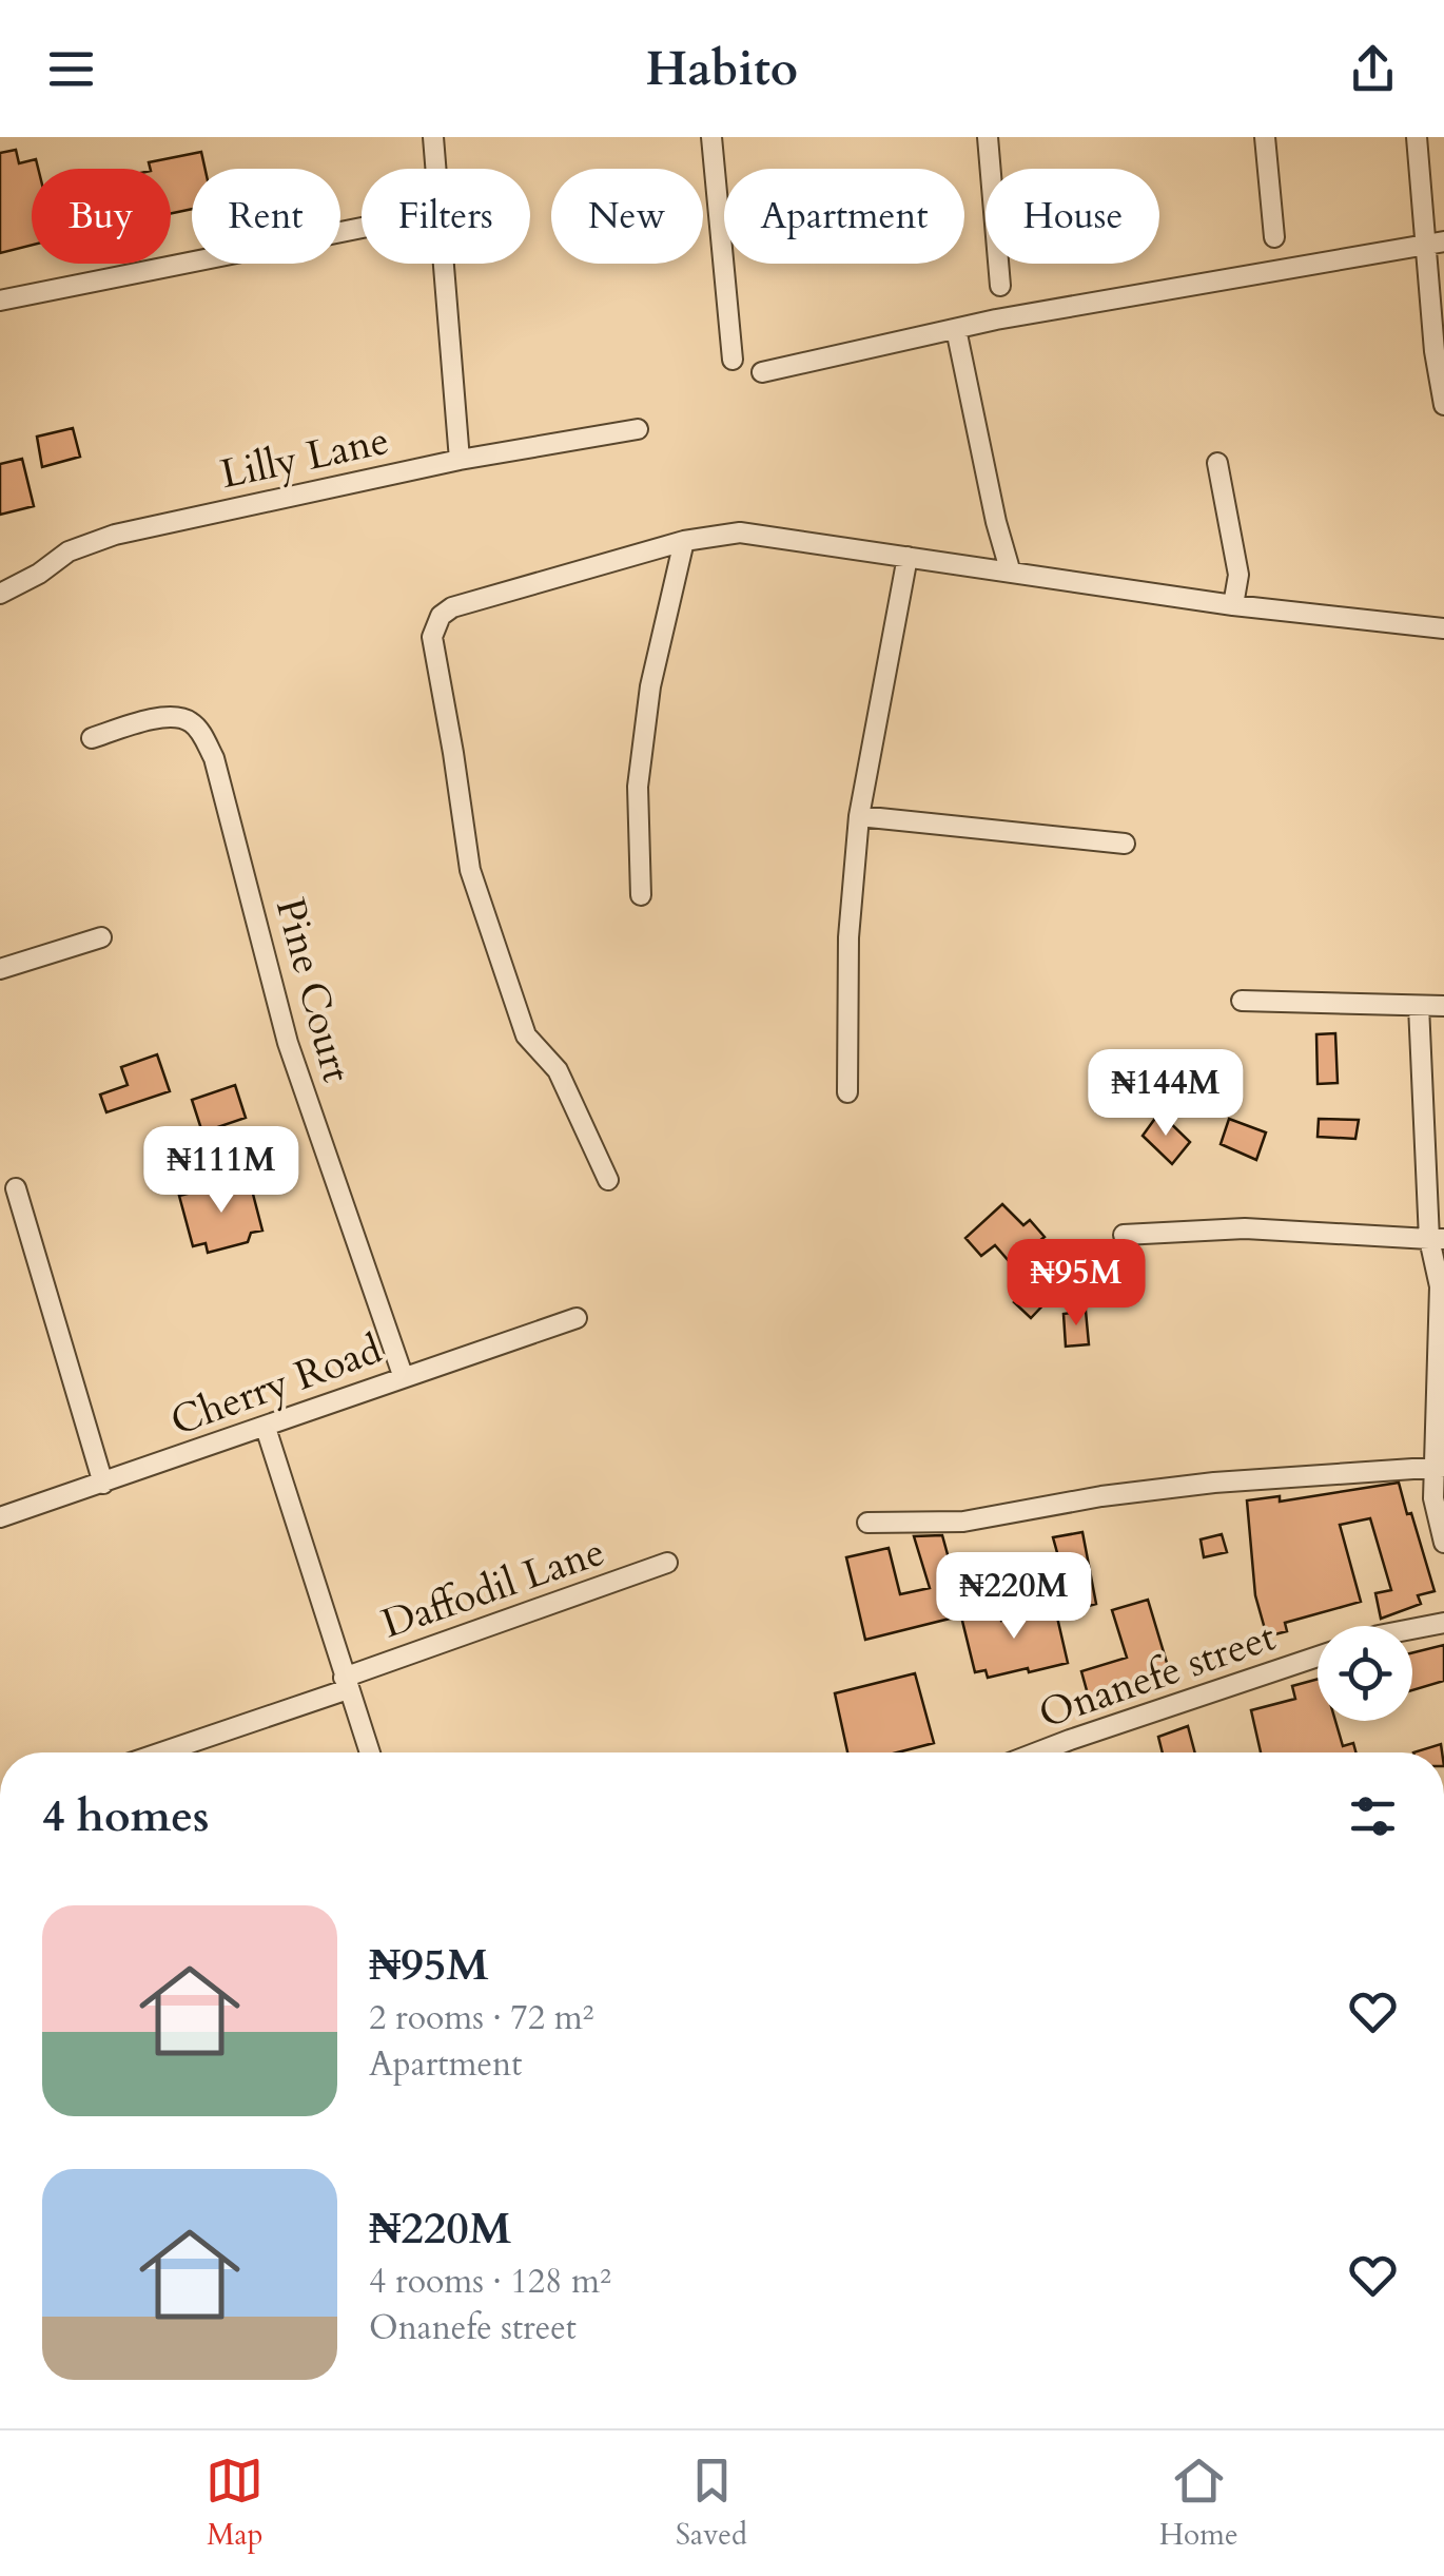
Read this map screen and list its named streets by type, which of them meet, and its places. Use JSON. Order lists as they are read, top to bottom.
{
  "streets": {
    "street": [
      "Lilly Lane",
      "Pine Court",
      "Cherry Road",
      "Daffodil Lane",
      "Onanefe street"
    ]
  },
  "crossings": [
    ["Pine Court", "Cherry Road"]
  ],
  "page": {
    "header": "Habito",
    "chip": [
      "Buy",
      "Rent",
      "Filters",
      "New",
      "Apartment",
      "House"
    ],
    "price": [
      "₦144M",
      "₦111M",
      "₦95M",
      "₦220M"
    ],
    "heading": "4 homes",
    "list": [
      {
        "name": "₦95M",
        "note": "2 rooms · 72 m² · Apartment"
      },
      {
        "name": "₦220M",
        "note": "4 rooms · 128 m² · Onanefe street"
      }
    ],
    "tabs": ["Map", "Saved", "Home"]
  }
}
